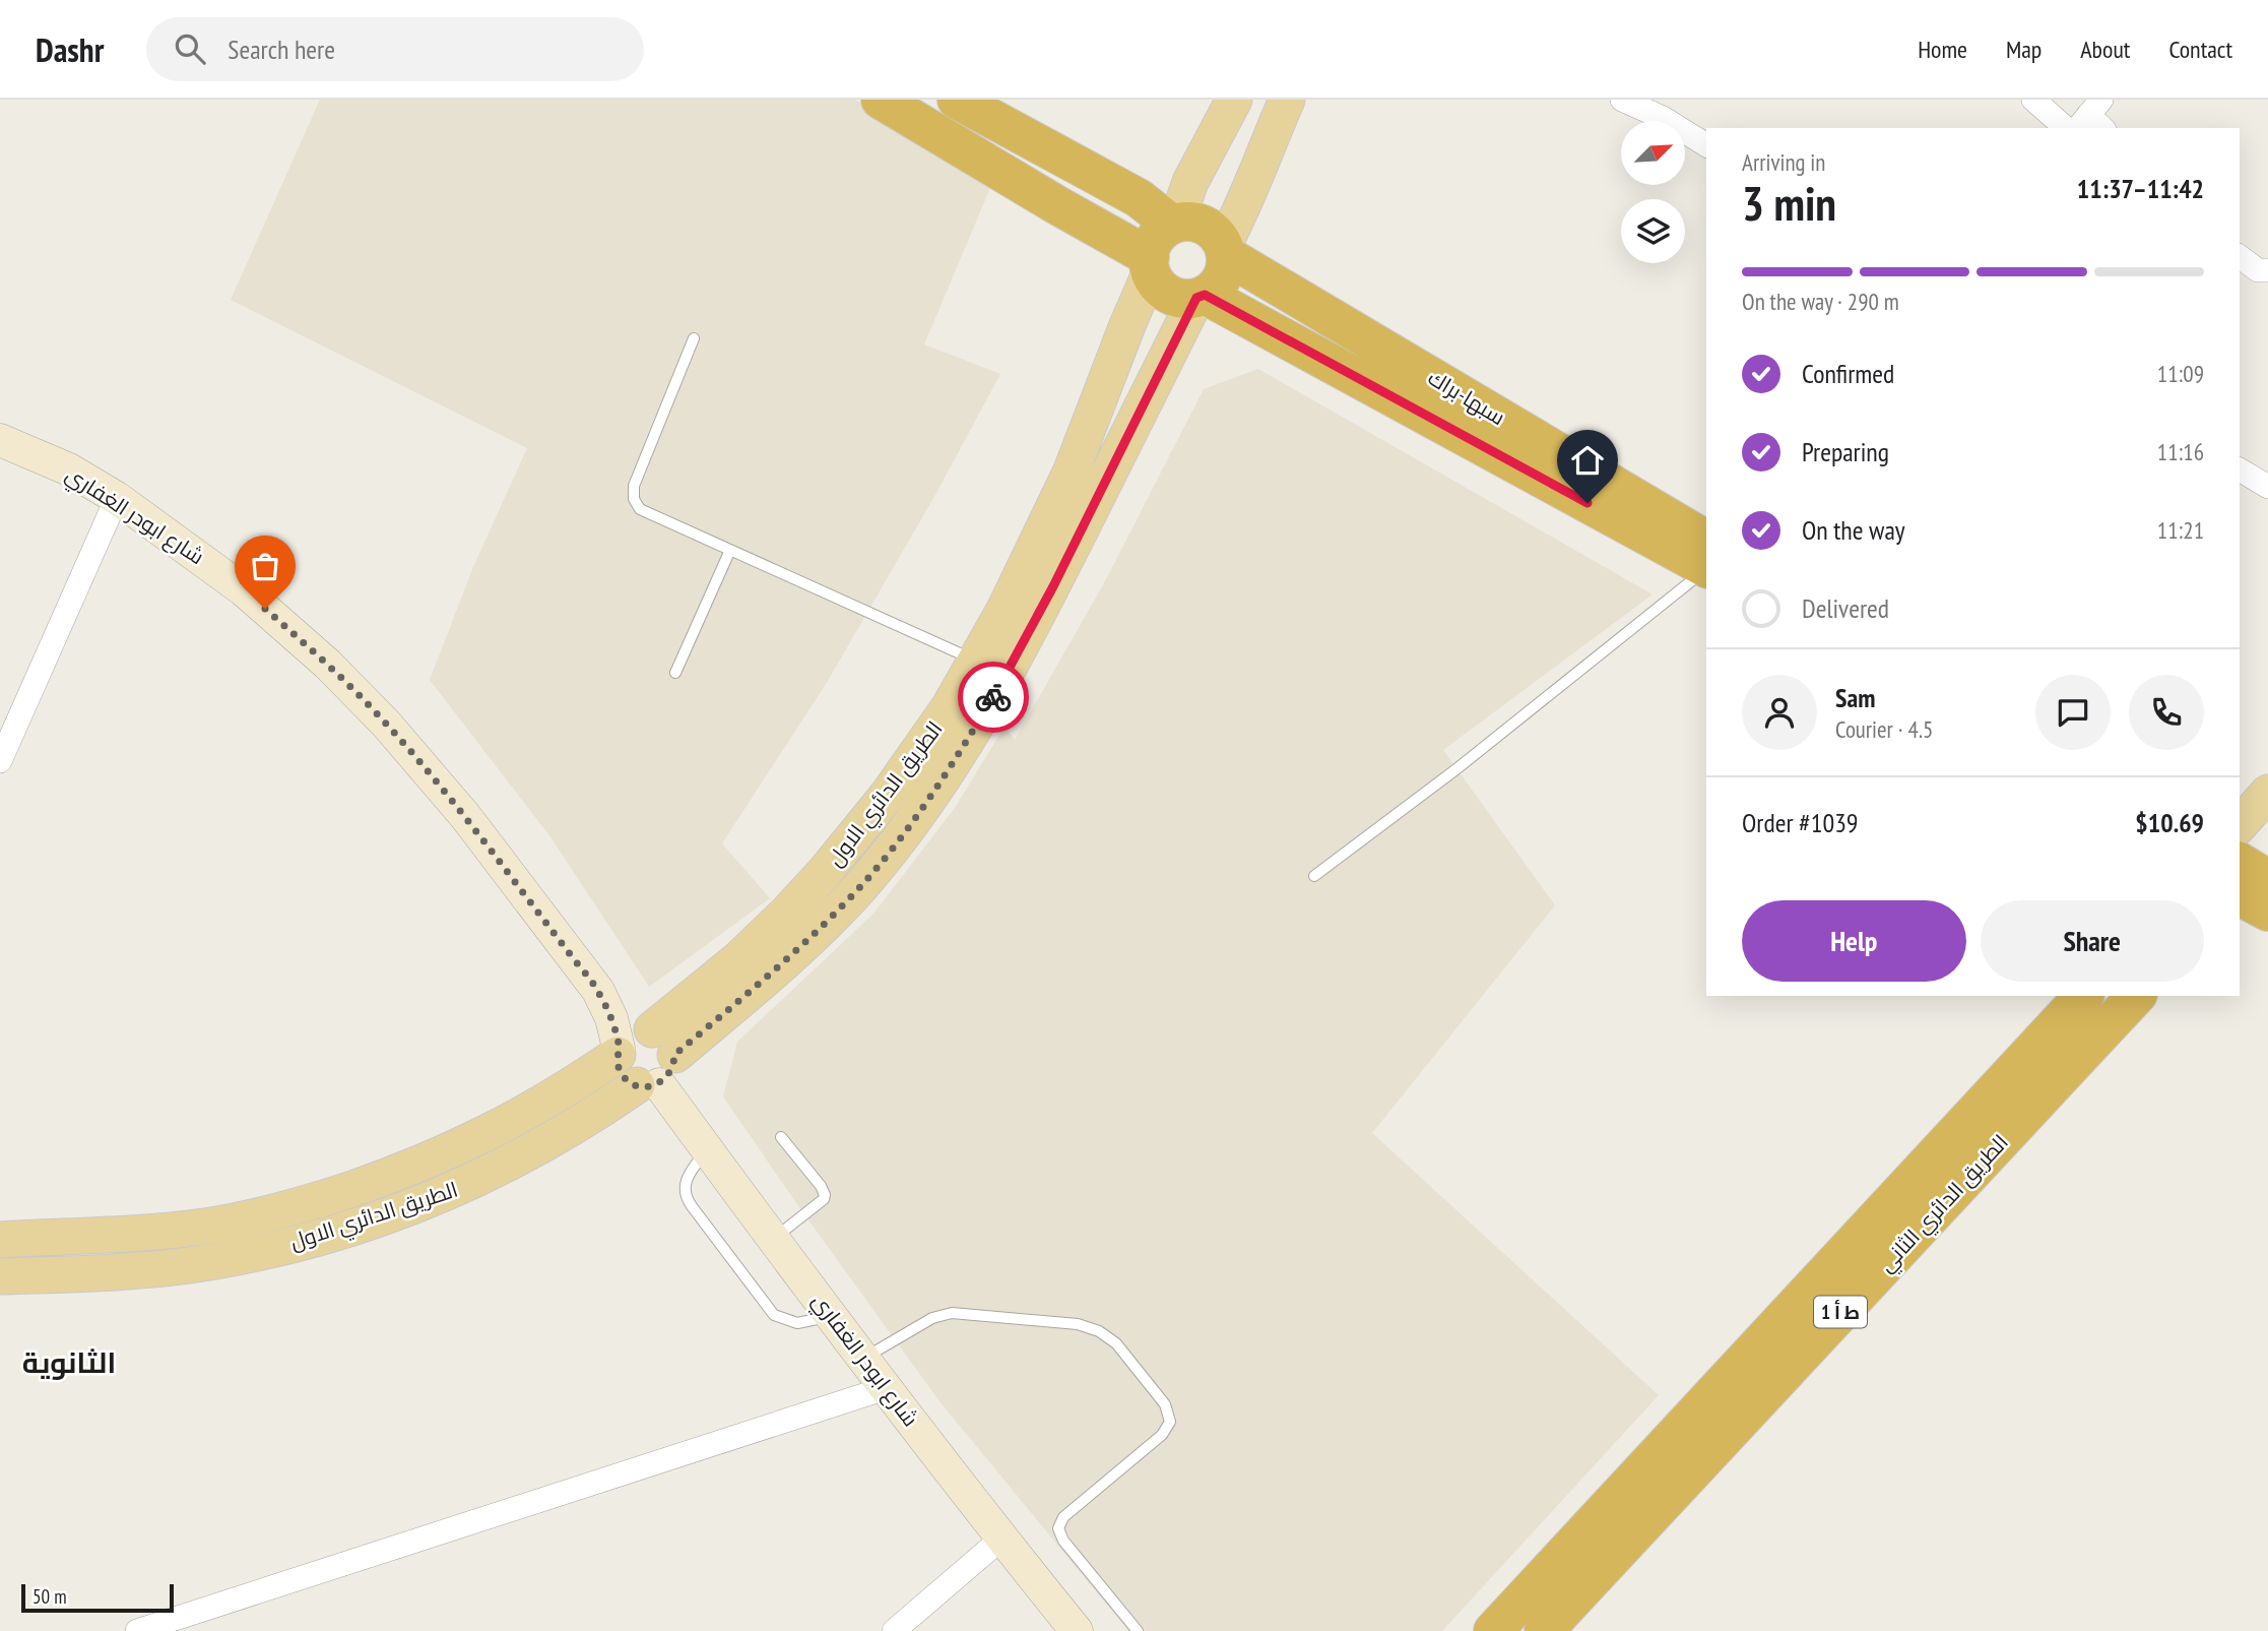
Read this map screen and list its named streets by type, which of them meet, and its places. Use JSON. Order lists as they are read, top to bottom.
{
  "streets": {
    "highway": ["سبها-براك", "الطريق الدائري الثاني", "ط أ 1"],
    "main road": ["الطريق الدائري الاول"],
    "street": ["شارع ابودر الغفاري"]
  },
  "crossings": [
    ["سبها-براك", "الطريق الدائري الاول"],
    ["شارع ابودر الغفاري", "الطريق الدائري الاول"]
  ],
  "districts": ["الثانوية"],
  "scale_bar": "50 m",
  "north": "top right",
  "page": {
    "header": "Dashr",
    "search": "Search here",
    "nav": [
      "Home",
      "Map",
      "About",
      "Contact"
    ],
    "heading": ["3 min", "Arriving in", "11:37–11:42"],
    "panel": [
      "Sam",
      "Courier · 4.5",
      "Order #1039",
      "$10.69"
    ],
    "bar": "On the way · 290 m",
    "list": [
      ["Confirmed", "11:09"],
      ["Preparing", "11:16"],
      ["On the way", "11:21"],
      "Delivered"
    ],
    "buttons": ["Help", "Share"],
    "scale": "50 m"
  }
}
